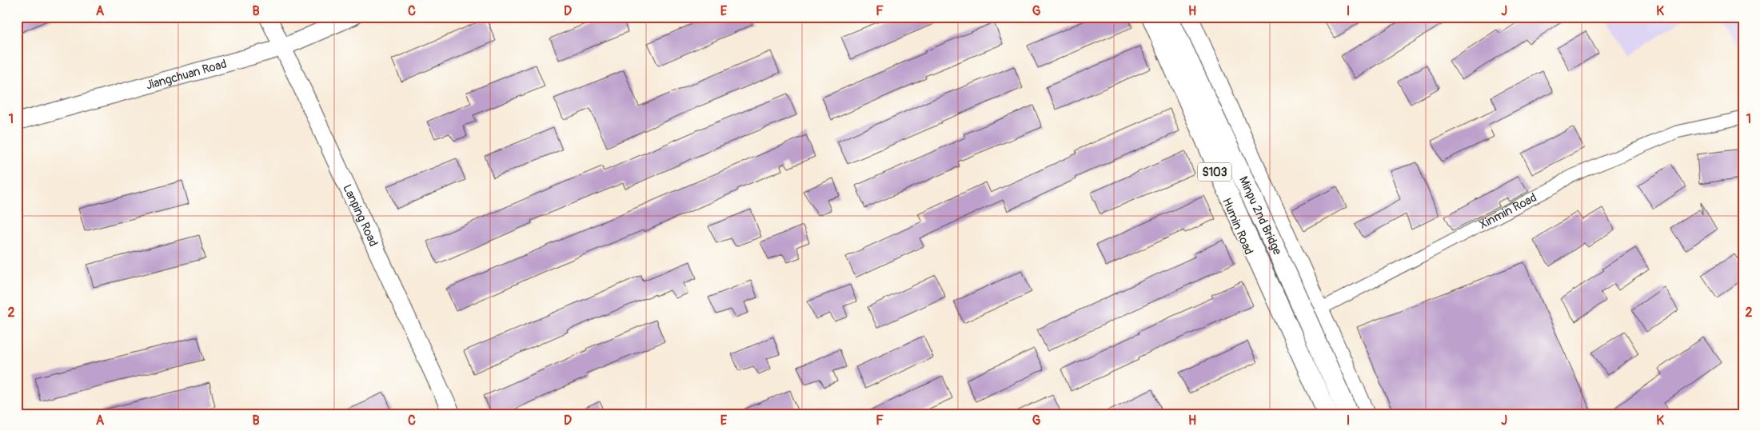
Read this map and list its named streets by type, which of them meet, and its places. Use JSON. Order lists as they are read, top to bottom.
{
  "streets": {
    "main road": ["S103", "Minpu 2nd Bridge", "Humin Road"],
    "street": ["Jiangchuan Road", "Xinmin Road", "Lanping Road"]
  },
  "crossings": [
    ["Jiangchuan Road", "Lanping Road"],
    ["Xinmin Road", "Humin Road"]
  ],
  "grid": {
    "columns": [
      "A",
      "B",
      "C",
      "D",
      "E",
      "F",
      "G",
      "H",
      "I",
      "J",
      "K"
    ],
    "rows": ["1", "2"]
  }
}
